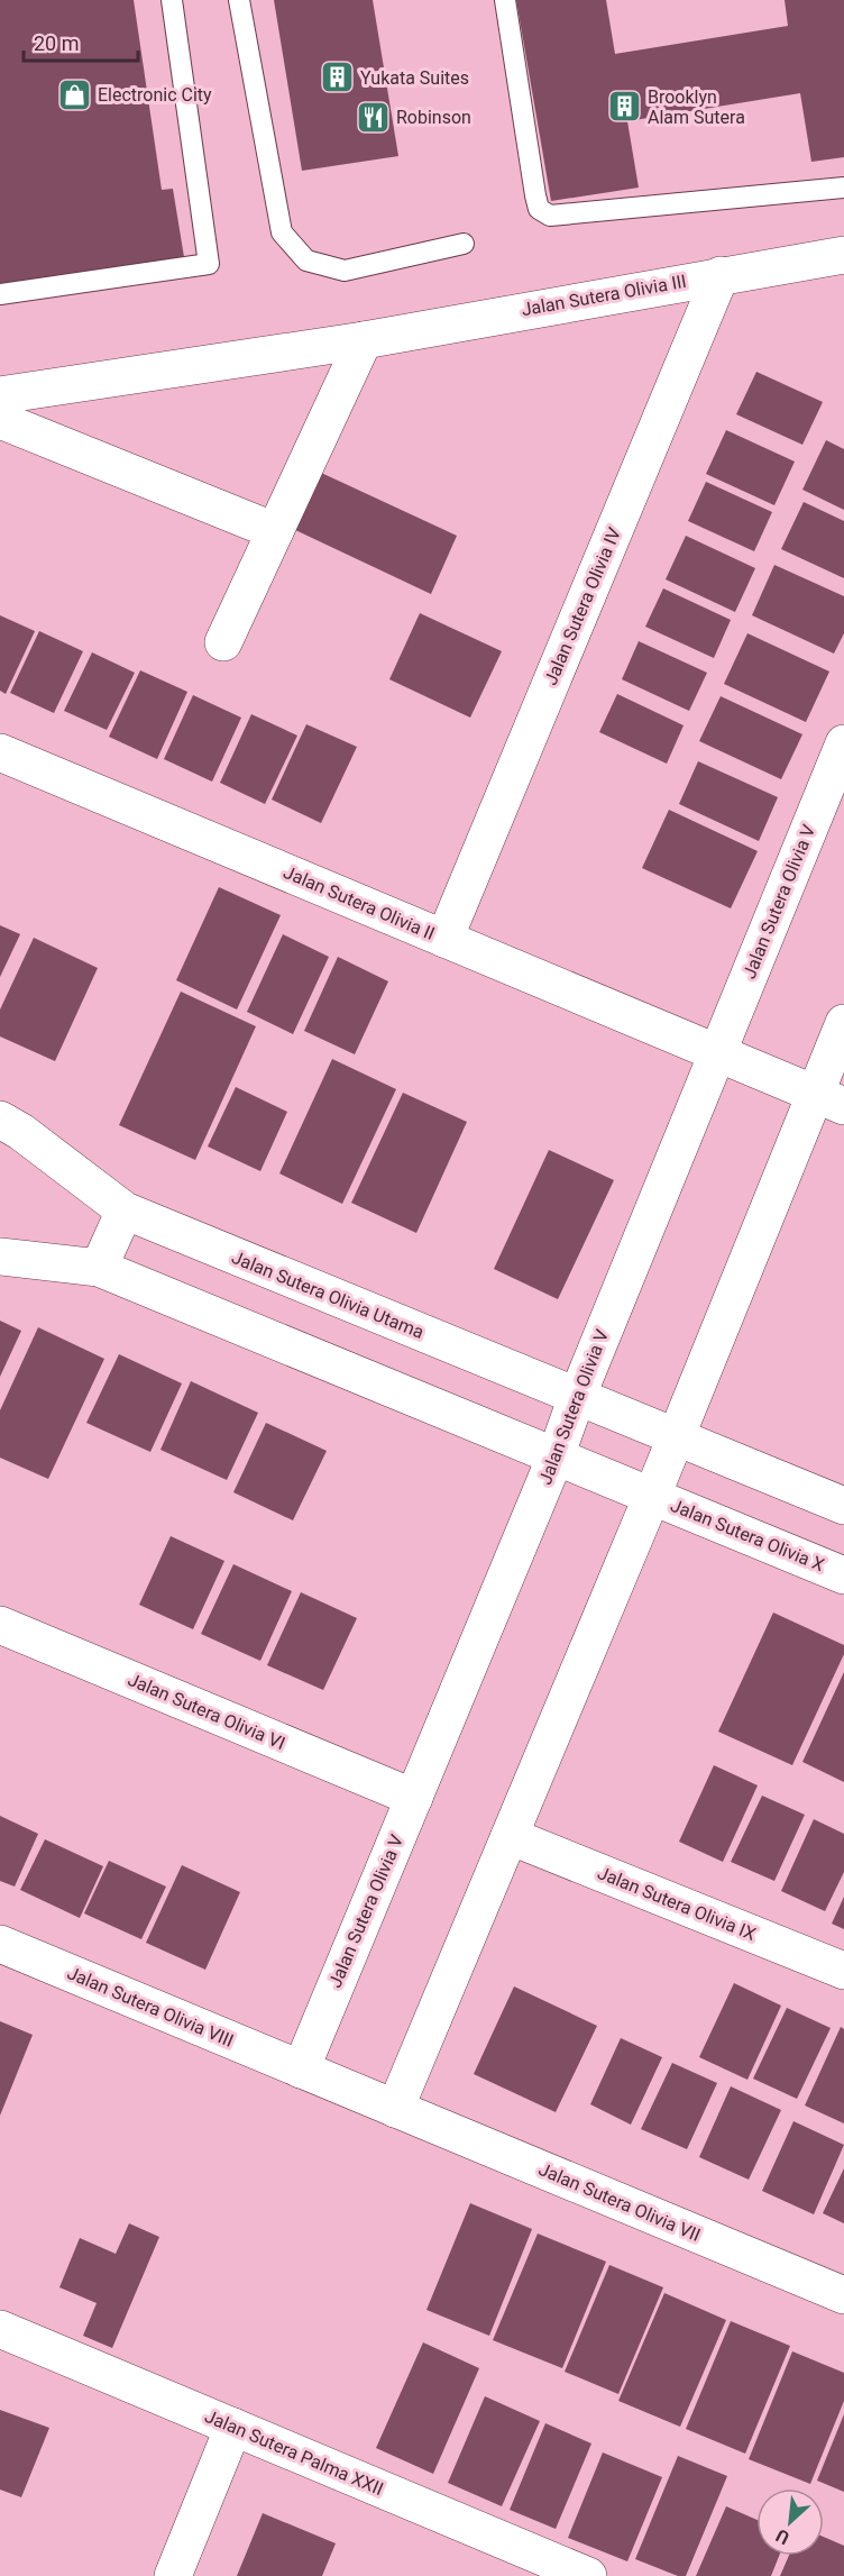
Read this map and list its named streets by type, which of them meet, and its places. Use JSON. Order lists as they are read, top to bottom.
{
  "streets": {
    "street": [
      "Jalan Sutera Olivia III",
      "Jalan Sutera Olivia IV",
      "Jalan Sutera Olivia V",
      "Jalan Sutera Olivia II",
      "Jalan Sutera Olivia Utama",
      "Jalan Sutera Olivia X",
      "Jalan Sutera Olivia VI",
      "Jalan Sutera Olivia IX",
      "Jalan Sutera Olivia VIII",
      "Jalan Sutera Olivia VII",
      "Jalan Sutera Palma XXII"
    ]
  },
  "crossings": [
    ["Jalan Sutera Olivia III", "Jalan Sutera Olivia IV"],
    ["Jalan Sutera Olivia IV", "Jalan Sutera Olivia II"],
    ["Jalan Sutera Olivia V", "Jalan Sutera Olivia II"],
    ["Jalan Sutera Olivia V", "Jalan Sutera Olivia Utama"],
    ["Jalan Sutera Olivia V", "Jalan Sutera Olivia VI"],
    ["Jalan Sutera Olivia V", "Jalan Sutera Olivia VIII"],
    ["Jalan Sutera Olivia VIII", "Jalan Sutera Olivia VII"]
  ],
  "places": {
    "building": ["Yukata Suites", "Brooklyn Alam Sutera"],
    "shop": ["Electronic City"],
    "restaurant": ["Robinson"]
  },
  "scale_bar": "20 m",
  "north": "bottom left"
}
